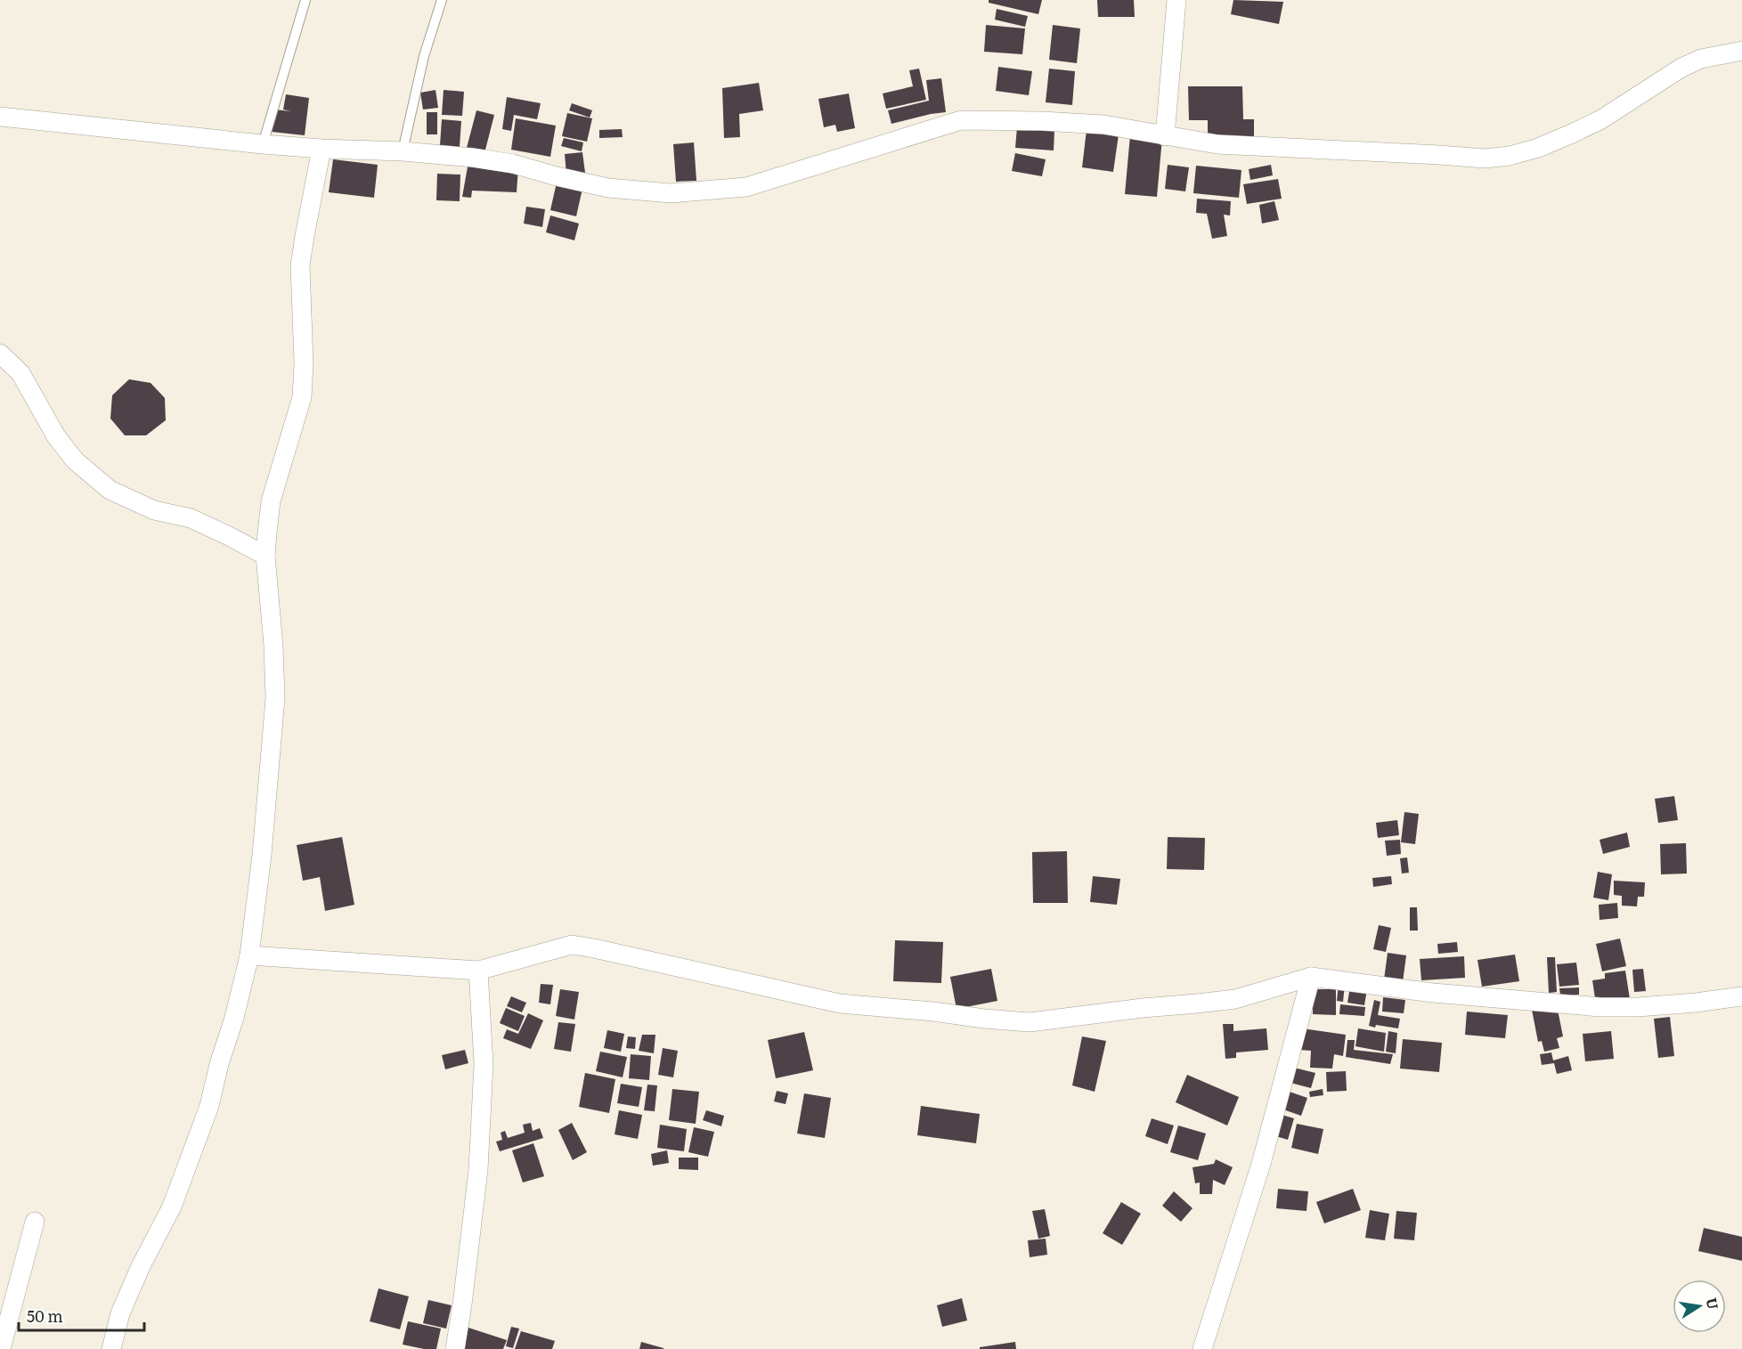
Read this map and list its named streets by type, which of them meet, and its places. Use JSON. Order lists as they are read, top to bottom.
{
  "scale_bar": "50 m",
  "north": "right"
}
